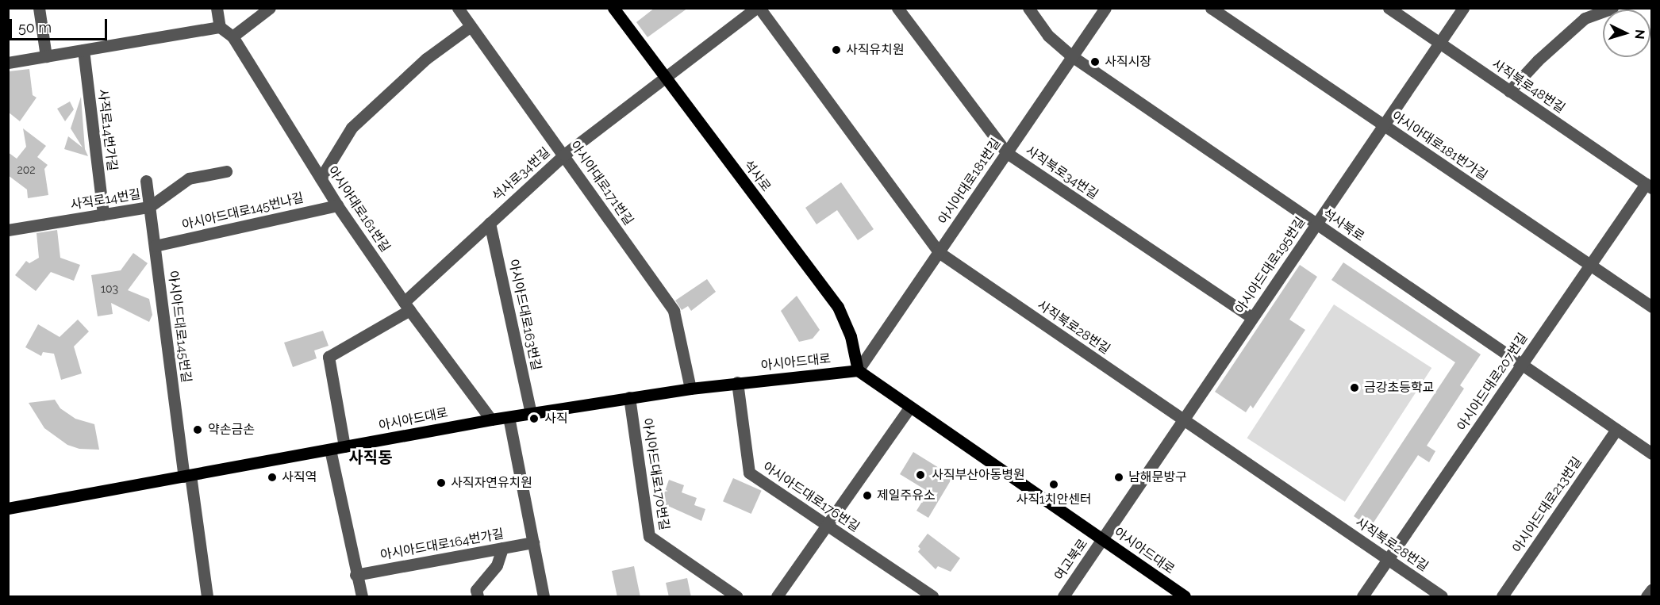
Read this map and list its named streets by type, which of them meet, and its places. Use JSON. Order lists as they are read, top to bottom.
{
  "streets": {
    "main road": ["석사로", "아시아드대로"],
    "street": [
      "사직북로48번길",
      "사직로14번가길",
      "아시아대로181번가길",
      "사직북로34번길",
      "석사로34번길",
      "아시아대로181번길",
      "아시아대로171번길",
      "사직로14번길",
      "아시아대로161번길",
      "아시아드대로145번나길",
      "석사북로",
      "아시아드대로195번길",
      "아시아드대로163번길",
      "아시아드대로145번길",
      "사직북로28번길",
      "아시아드대로207번길",
      "아시아드대로170번길",
      "아시아드대로176번길",
      "아시아드대로213번길",
      "아시아드대로164번가길",
      "여고북로"
    ]
  },
  "crossings": [
    ["사직북로48번길", "아시아드대로195번길"],
    ["사직북로48번길", "아시아드대로207번길"],
    ["사직로14번가길", "사직로14번길"],
    ["아시아대로181번가길", "아시아드대로195번길"],
    ["아시아대로181번가길", "아시아드대로207번길"],
    ["사직북로34번길", "아시아대로181번길"],
    ["사직북로34번길", "아시아드대로195번길"],
    ["석사로34번길", "석사로"],
    ["석사로34번길", "아시아대로171번길"],
    ["석사로34번길", "아시아대로161번길"],
    ["석사로34번길", "아시아드대로163번길"],
    ["석사로34번길", "사직북로28번길"],
    ["석사로34번길", "아시아드대로"],
    ["석사로", "아시아대로181번길"],
    ["석사로", "아시아드대로"],
    ["아시아대로181번길", "석사북로"],
    ["아시아대로181번길", "사직북로28번길"],
    ["아시아대로181번길", "아시아드대로"],
    ["아시아대로171번길", "아시아드대로"],
    ["사직로14번길", "아시아드대로145번길"],
    ["아시아대로161번길", "아시아드대로145번나길"],
    ["아시아대로161번길", "아시아드대로"],
    ["아시아드대로145번나길", "아시아드대로145번길"],
    ["석사북로", "아시아드대로195번길"],
    ["석사북로", "아시아드대로207번길"],
    ["석사북로", "아시아드대로213번길"],
    ["아시아드대로195번길", "사직북로28번길"],
    ["아시아드대로195번길", "아시아드대로"],
    ["아시아드대로195번길", "여고북로"],
    ["아시아드대로163번길", "아시아드대로"],
    ["아시아드대로145번길", "아시아드대로"],
    ["사직북로28번길", "아시아드대로207번길"],
    ["아시아드대로", "아시아드대로170번길"],
    ["아시아드대로", "아시아드대로176번길"],
    ["아시아드대로", "여고북로"]
  ],
  "districts": ["사직동"],
  "places": [
    "사직유치원",
    "사직시장",
    "금강초등학교",
    "사직",
    "약손금손",
    "사직부산아동병원",
    "사직역",
    "남해문방구",
    "사직자연유치원",
    "사직1치안센터",
    "제일주유소"
  ],
  "house_numbers": ["202", "103"],
  "scale_bar": "50 m",
  "north": "right"
}
